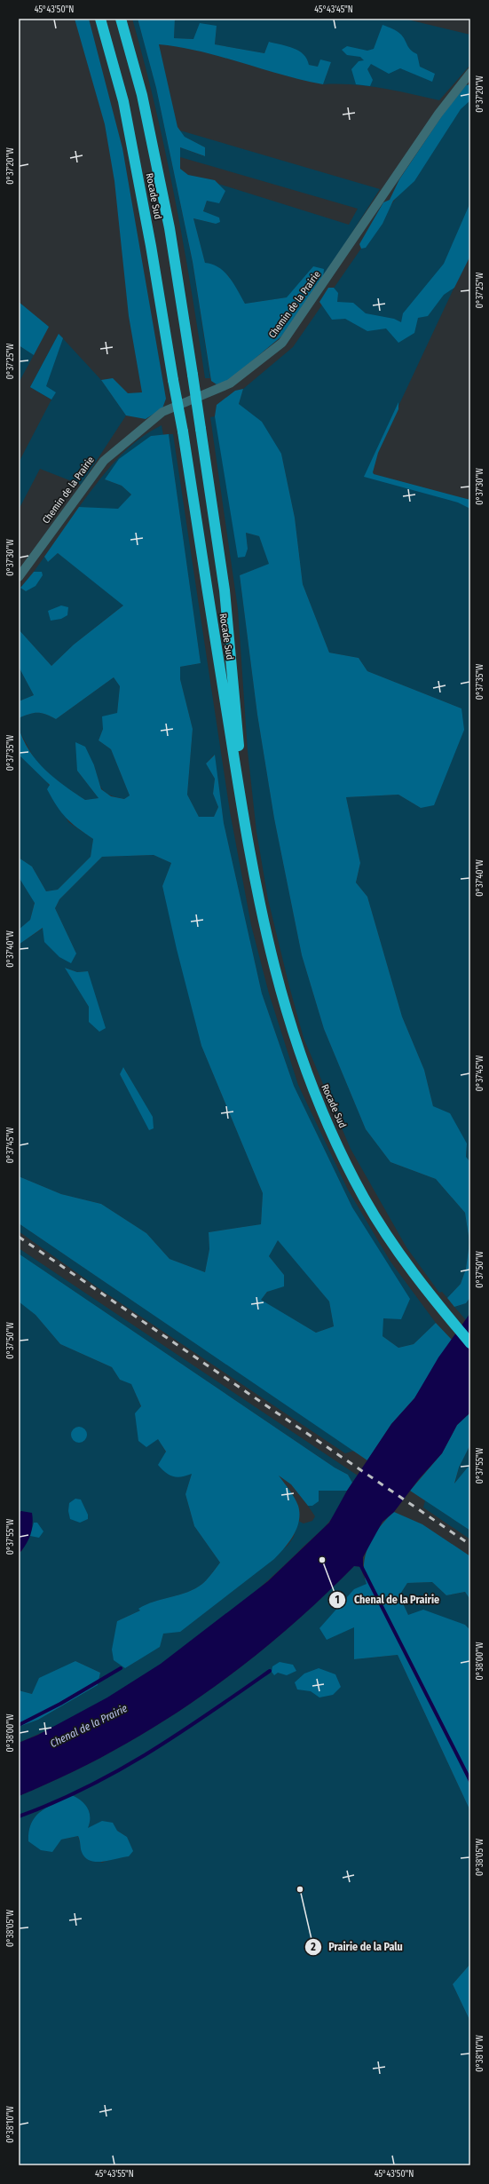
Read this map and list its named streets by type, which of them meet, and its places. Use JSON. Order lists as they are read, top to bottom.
{
  "streets": {
    "highway": ["Rocade Sud"],
    "street": ["Chemin de la Prairie"]
  },
  "water": ["Chenal de la Prairie"],
  "places": ["Chenal de la Prairie", "Prairie de la Palu"],
  "coordinates": [
    "45°43'50\"N",
    "45°43'45\"N",
    "0°37'20\"W",
    "0°37'25\"W",
    "0°37'30\"W",
    "0°37'35\"W",
    "0°37'40\"W",
    "0°37'45\"W",
    "0°37'50\"W",
    "0°37'55\"W",
    "0°38'00\"W",
    "0°38'05\"W",
    "0°38'10\"W",
    "45°43'55\"N"
  ]
}
